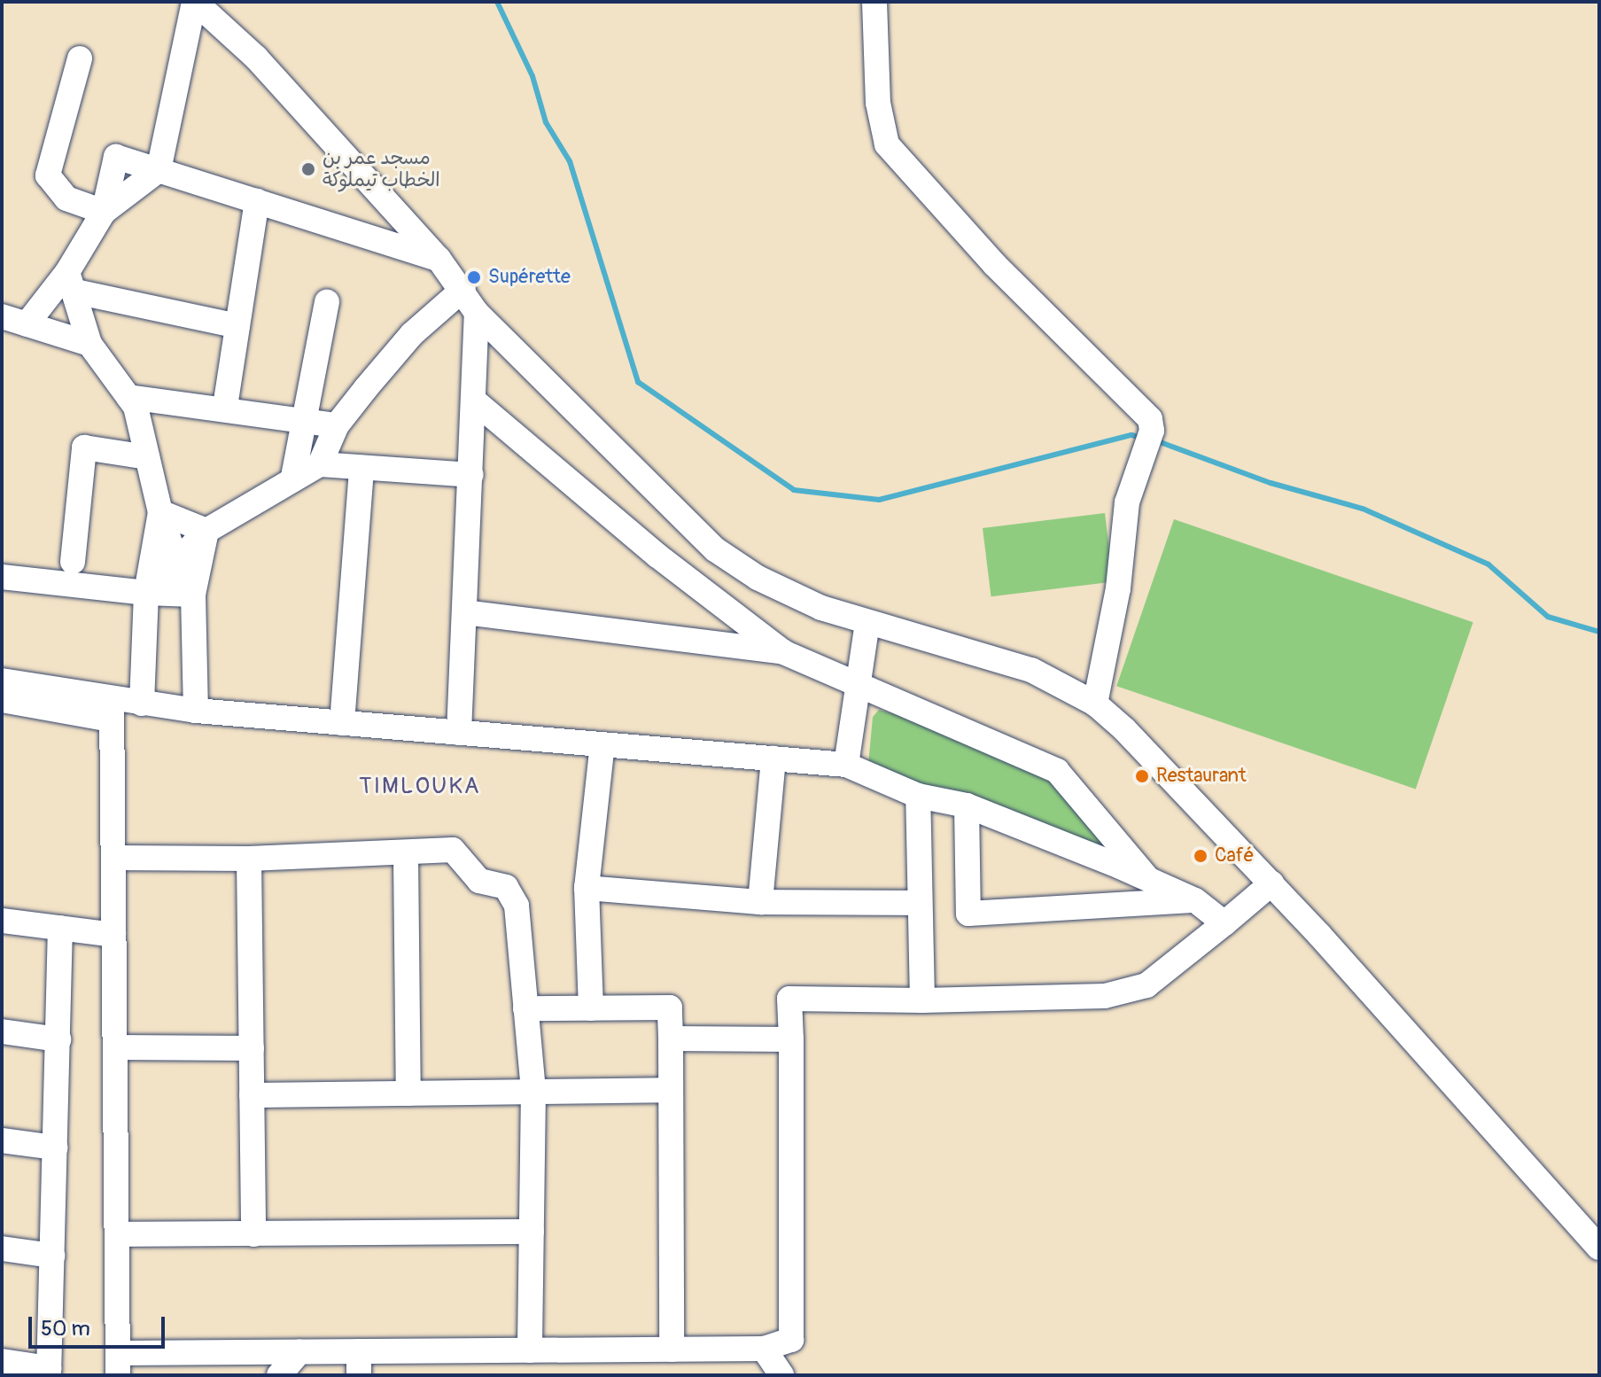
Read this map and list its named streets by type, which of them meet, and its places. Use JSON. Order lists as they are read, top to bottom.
{
  "districts": ["TIMLOUKA"],
  "places": [
    "مسجد عمر بن الخطاب تيملوكة",
    "Supérette",
    "Restaurant",
    "Café"
  ],
  "scale_bar": "50 m"
}
